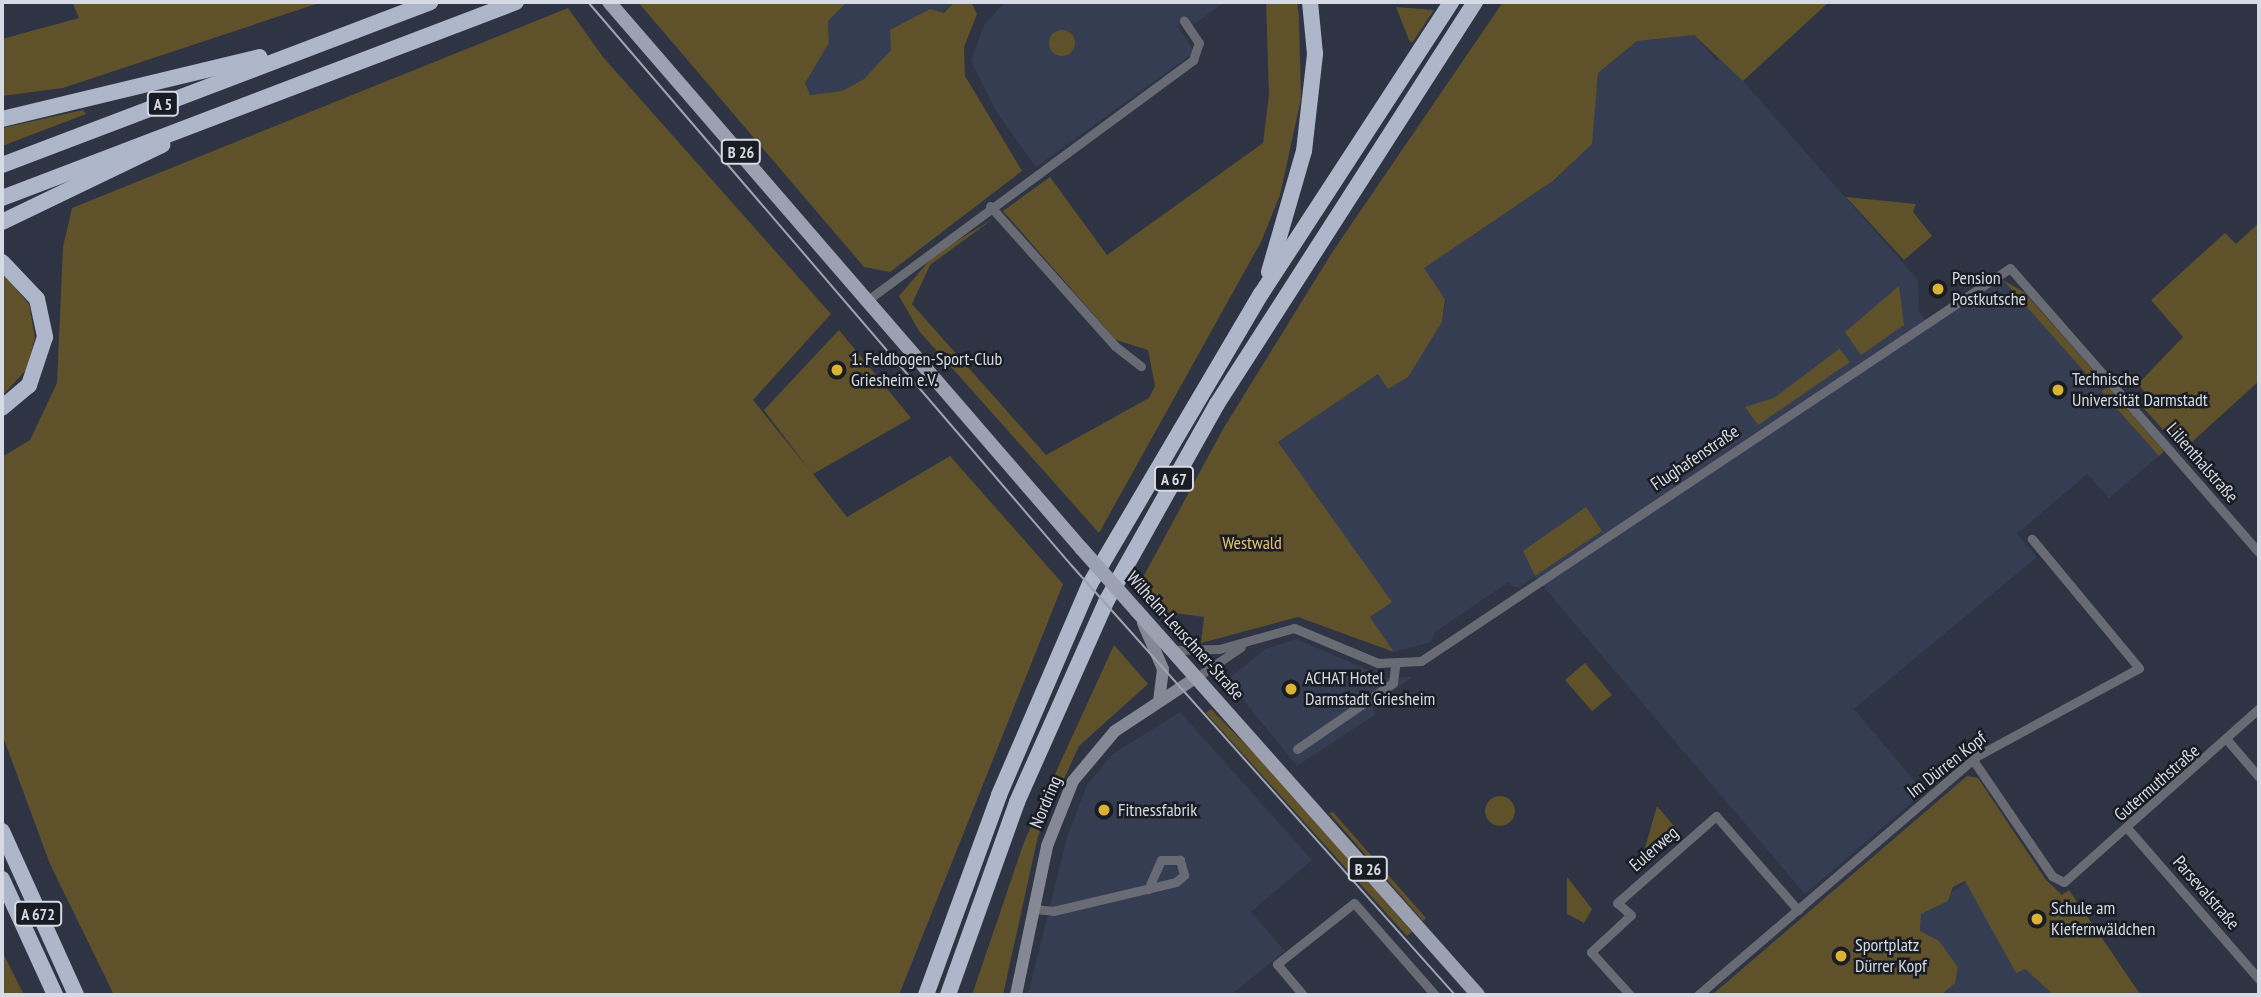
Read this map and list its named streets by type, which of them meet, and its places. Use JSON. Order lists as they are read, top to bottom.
{
  "streets": {
    "highway": ["A 5", "A 67", "A 672"],
    "main road": ["B 26", "Wilhelm-Leuschner-Straße", "Nordring"],
    "street": [
      "Flughafenstraße",
      "Lilienthalstraße",
      "Im Dürren Kopf",
      "Gutermuthstraße",
      "Eulerweg",
      "Parsevalstraße"
    ]
  },
  "crossings": [
    ["Flughafenstraße", "Lilienthalstraße"],
    ["Wilhelm-Leuschner-Straße", "Nordring"],
    ["Im Dürren Kopf", "Gutermuthstraße"],
    ["Im Dürren Kopf", "Eulerweg"],
    ["Gutermuthstraße", "Parsevalstraße"]
  ],
  "parks": ["Westwald"],
  "places": [
    "Pension Postkutsche",
    "1. Feldbogen-Sport-Club Griesheim e.V.",
    "Technische Universität Darmstadt",
    "ACHAT Hotel Darmstadt Griesheim",
    "Fitnessfabrik",
    "Schule am Kiefernwäldchen",
    "Sportplatz Dürrer Kopf"
  ]
}
